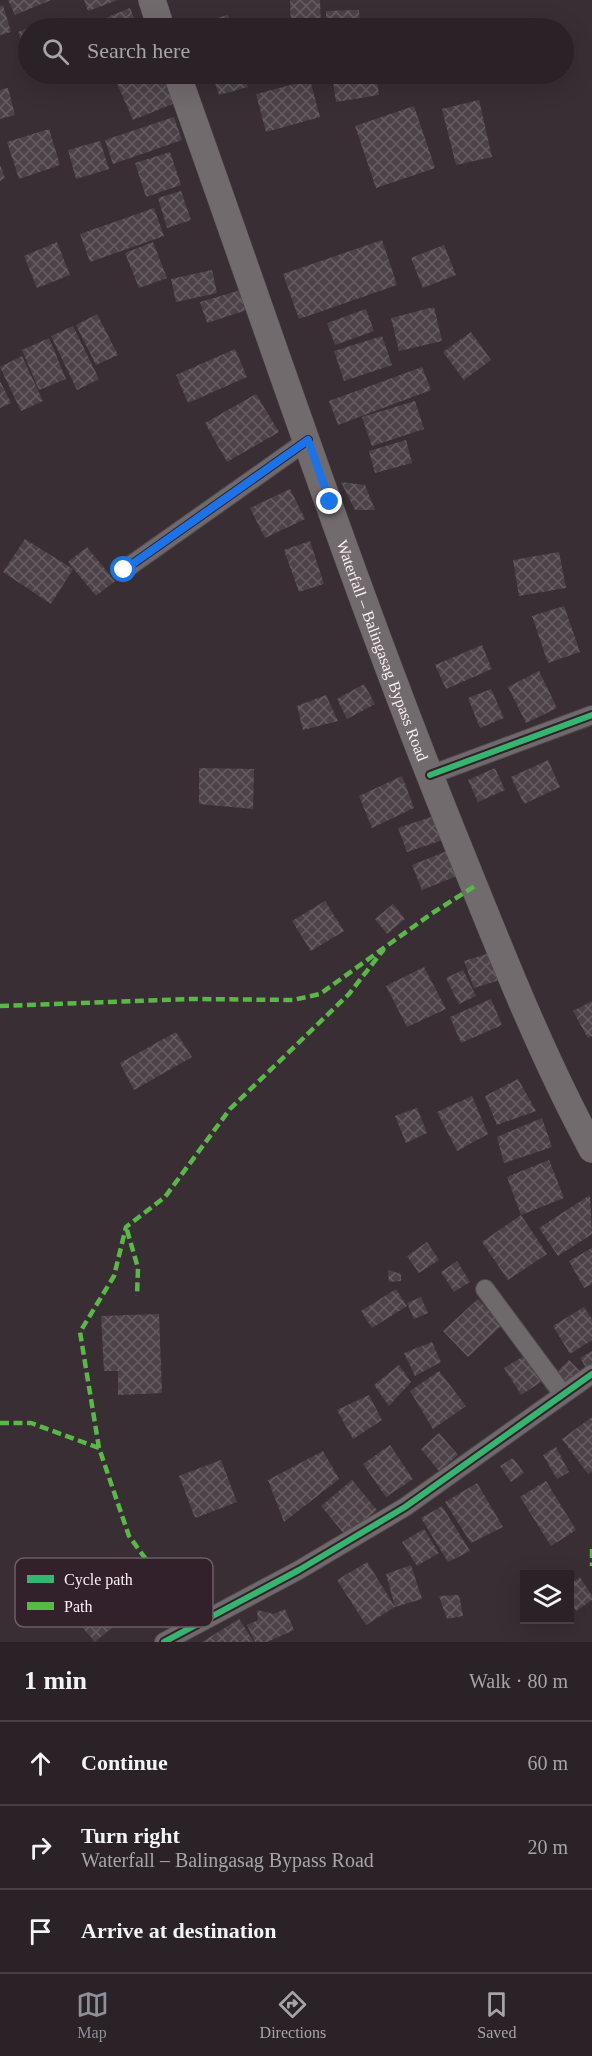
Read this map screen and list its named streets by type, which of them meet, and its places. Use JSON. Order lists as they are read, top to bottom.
{
  "streets": {
    "main road": ["Waterfall ‒ Balingasag Bypass Road"]
  },
  "legend": ["Cycle path", "Path"],
  "page": {
    "search": "Search here",
    "heading": ["1 min", "Walk · 80 m"],
    "list": [
      ["Continue", "60 m"],
      ["Turn right", "Waterfall ‒ Balingasag Bypass Road", "20 m"],
      "Arrive at destination"
    ],
    "nav": ["Map", "Directions", "Saved"]
  }
}
